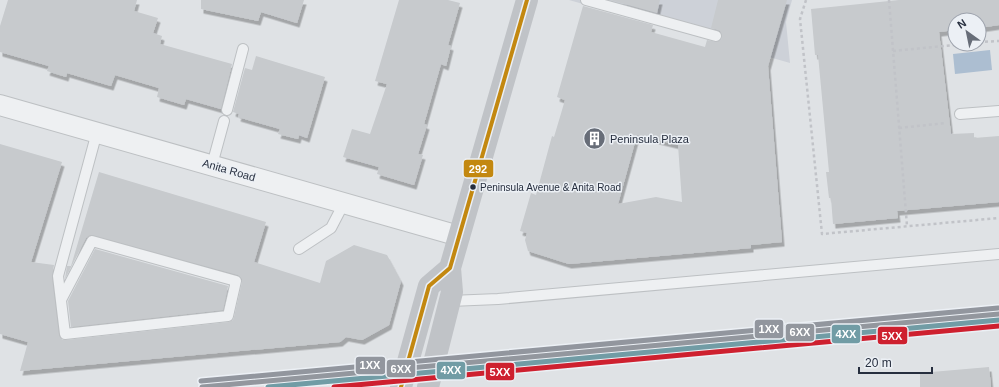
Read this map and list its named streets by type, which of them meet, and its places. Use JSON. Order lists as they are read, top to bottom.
{
  "streets": {
    "street": ["Anita Road"]
  },
  "places": {
    "building": ["Peninsula Plaza"],
    "other": ["Peninsula Avenue & Anita Road"]
  },
  "lines": [
    "transit line 292",
    "transit line 1XX",
    "transit line 6XX",
    "transit line 4XX",
    "transit line 5XX"
  ],
  "scale_bar": "20 m",
  "north": "top left"
}
